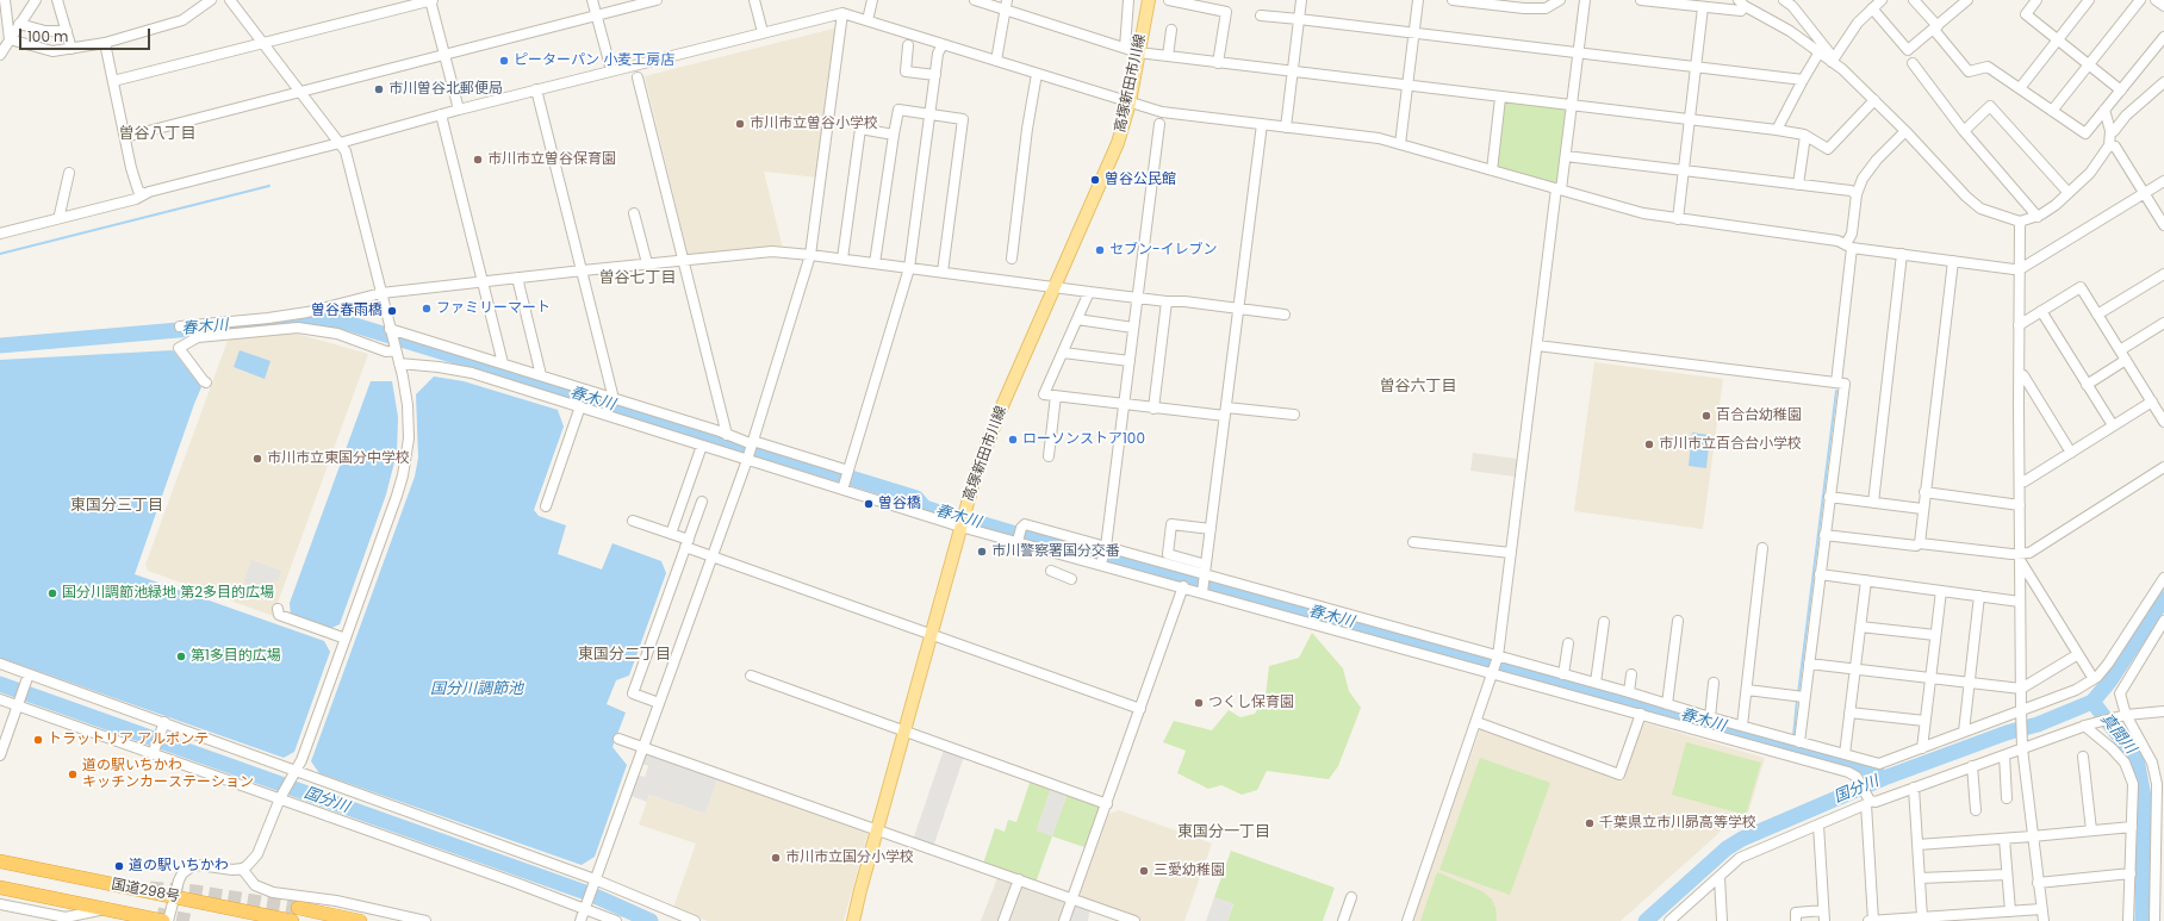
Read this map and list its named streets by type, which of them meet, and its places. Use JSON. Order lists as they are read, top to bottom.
{
  "streets": {
    "highway": ["国道298号"],
    "main road": ["高塚新田市川線"]
  },
  "districts": [
    "曽谷八丁目",
    "曽谷七丁目",
    "曽谷六丁目",
    "東国分三丁目",
    "東国分二丁目",
    "東国分一丁目"
  ],
  "water": [
    "春木川",
    "国分川調節池",
    "真間川",
    "国分川"
  ],
  "places": [
    "ピーターパン 小麦工房店",
    "市川曽谷北郵便局",
    "市川市立曽谷小学校",
    "市川市立曽谷保育園",
    "曽谷公民館",
    "セブン-イレブン",
    "ファミリーマート",
    "曽谷春雨橋",
    "百合台幼稚園",
    "ローソンストア100",
    "市川市立百合台小学校",
    "市川市立東国分中学校",
    "曽谷橋",
    "市川警察署国分交番",
    "国分川調節池緑地 第2多目的広場",
    "第1多目的広場",
    "つくし保育園",
    "トラットリア アルポンテ",
    "道の駅いちかわ キッチンカーステーション",
    "千葉県立市川昴高等学校",
    "市川市立国分小学校",
    "道の駅いちかわ",
    "三愛幼稚園"
  ],
  "scale_bar": "100 m"
}
